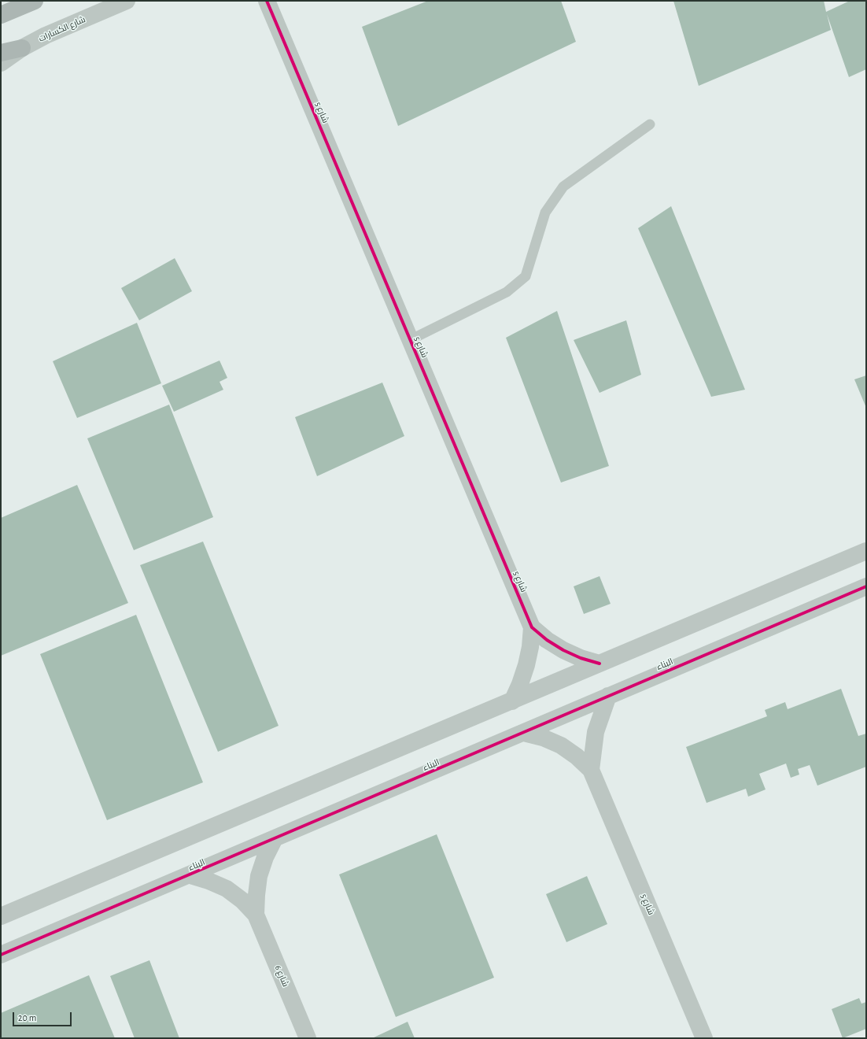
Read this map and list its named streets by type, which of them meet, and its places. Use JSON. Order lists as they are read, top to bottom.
{
  "streets": {
    "street": [
      "شارع الكسارات",
      "شارع 5",
      "البناء",
      "شارع 6"
    ]
  },
  "crossings": [
    ["شارع 5", "البناء"],
    ["البناء", "شارع 6"]
  ],
  "scale_bar": "20 m"
}
